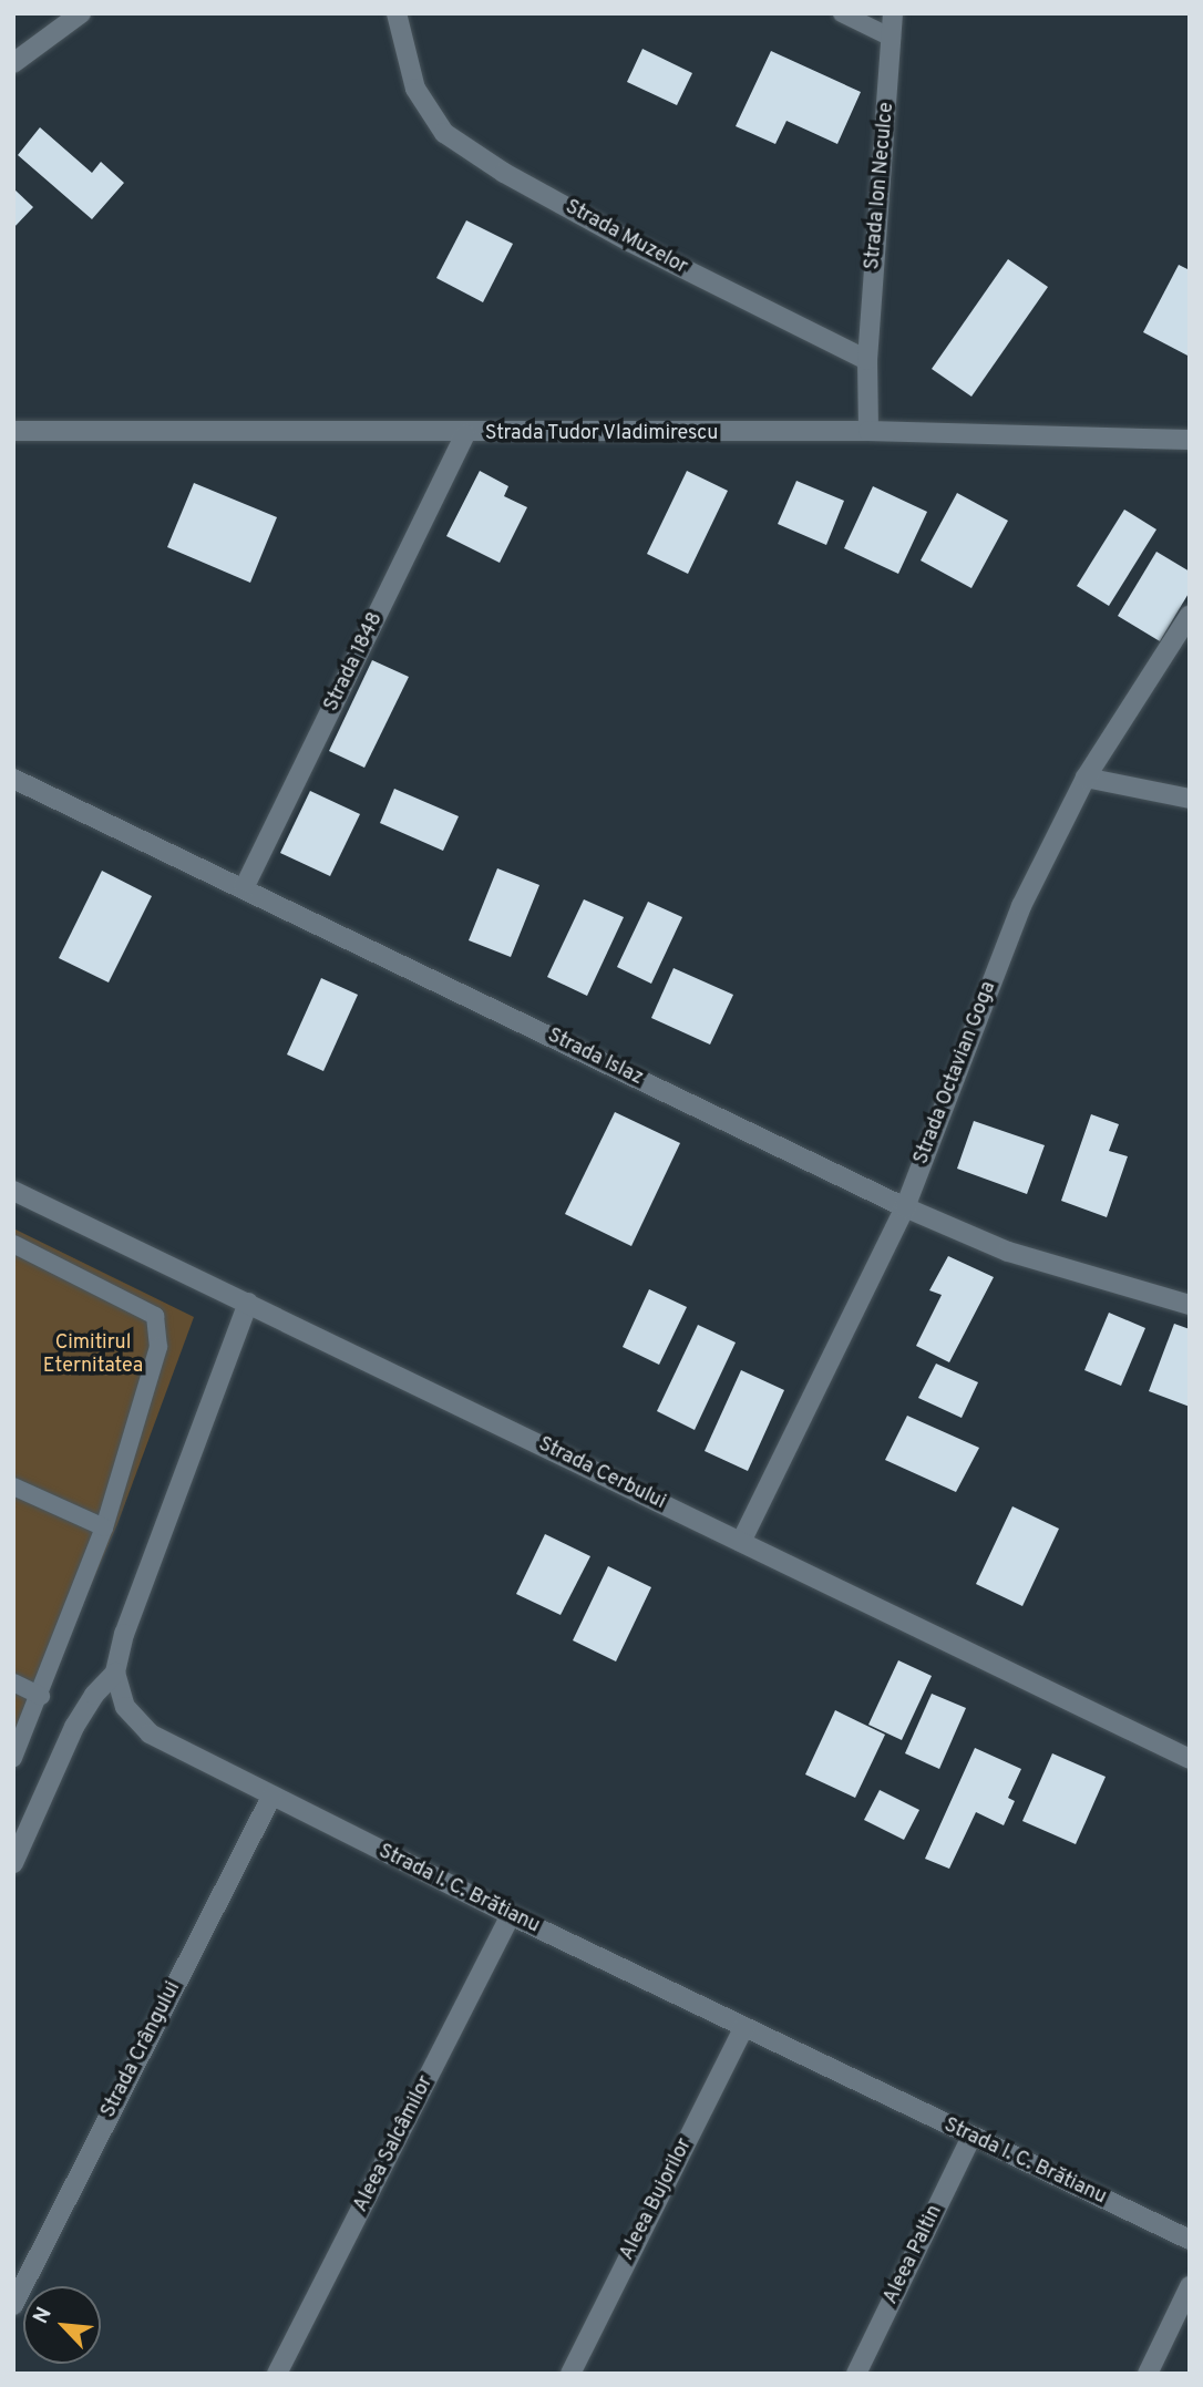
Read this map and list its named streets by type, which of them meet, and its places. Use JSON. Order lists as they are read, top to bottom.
{
  "streets": {
    "street": [
      "Strada Ion Neculce",
      "Strada Muzelor",
      "Strada Tudor Vladimirescu",
      "Strada 1848",
      "Strada Islaz",
      "Strada Octavian Goga",
      "Strada Cerbului",
      "Strada I. C. Brătianu",
      "Strada Crângului",
      "Aleea Salcâmilor",
      "Aleea Bujorilor",
      "Aleea Paltin"
    ]
  },
  "crossings": [
    ["Strada Ion Neculce", "Strada Muzelor"],
    ["Strada Tudor Vladimirescu", "Strada 1848"],
    ["Strada 1848", "Strada Islaz"],
    ["Strada Islaz", "Strada Octavian Goga"],
    ["Strada Octavian Goga", "Strada Cerbului"],
    ["Strada I. C. Brătianu", "Strada Crângului"],
    ["Strada I. C. Brătianu", "Aleea Salcâmilor"],
    ["Strada I. C. Brătianu", "Aleea Bujorilor"],
    ["Strada I. C. Brătianu", "Aleea Paltin"]
  ],
  "parks": ["Cimitirul Eternitatea"],
  "north": "top left"
}
